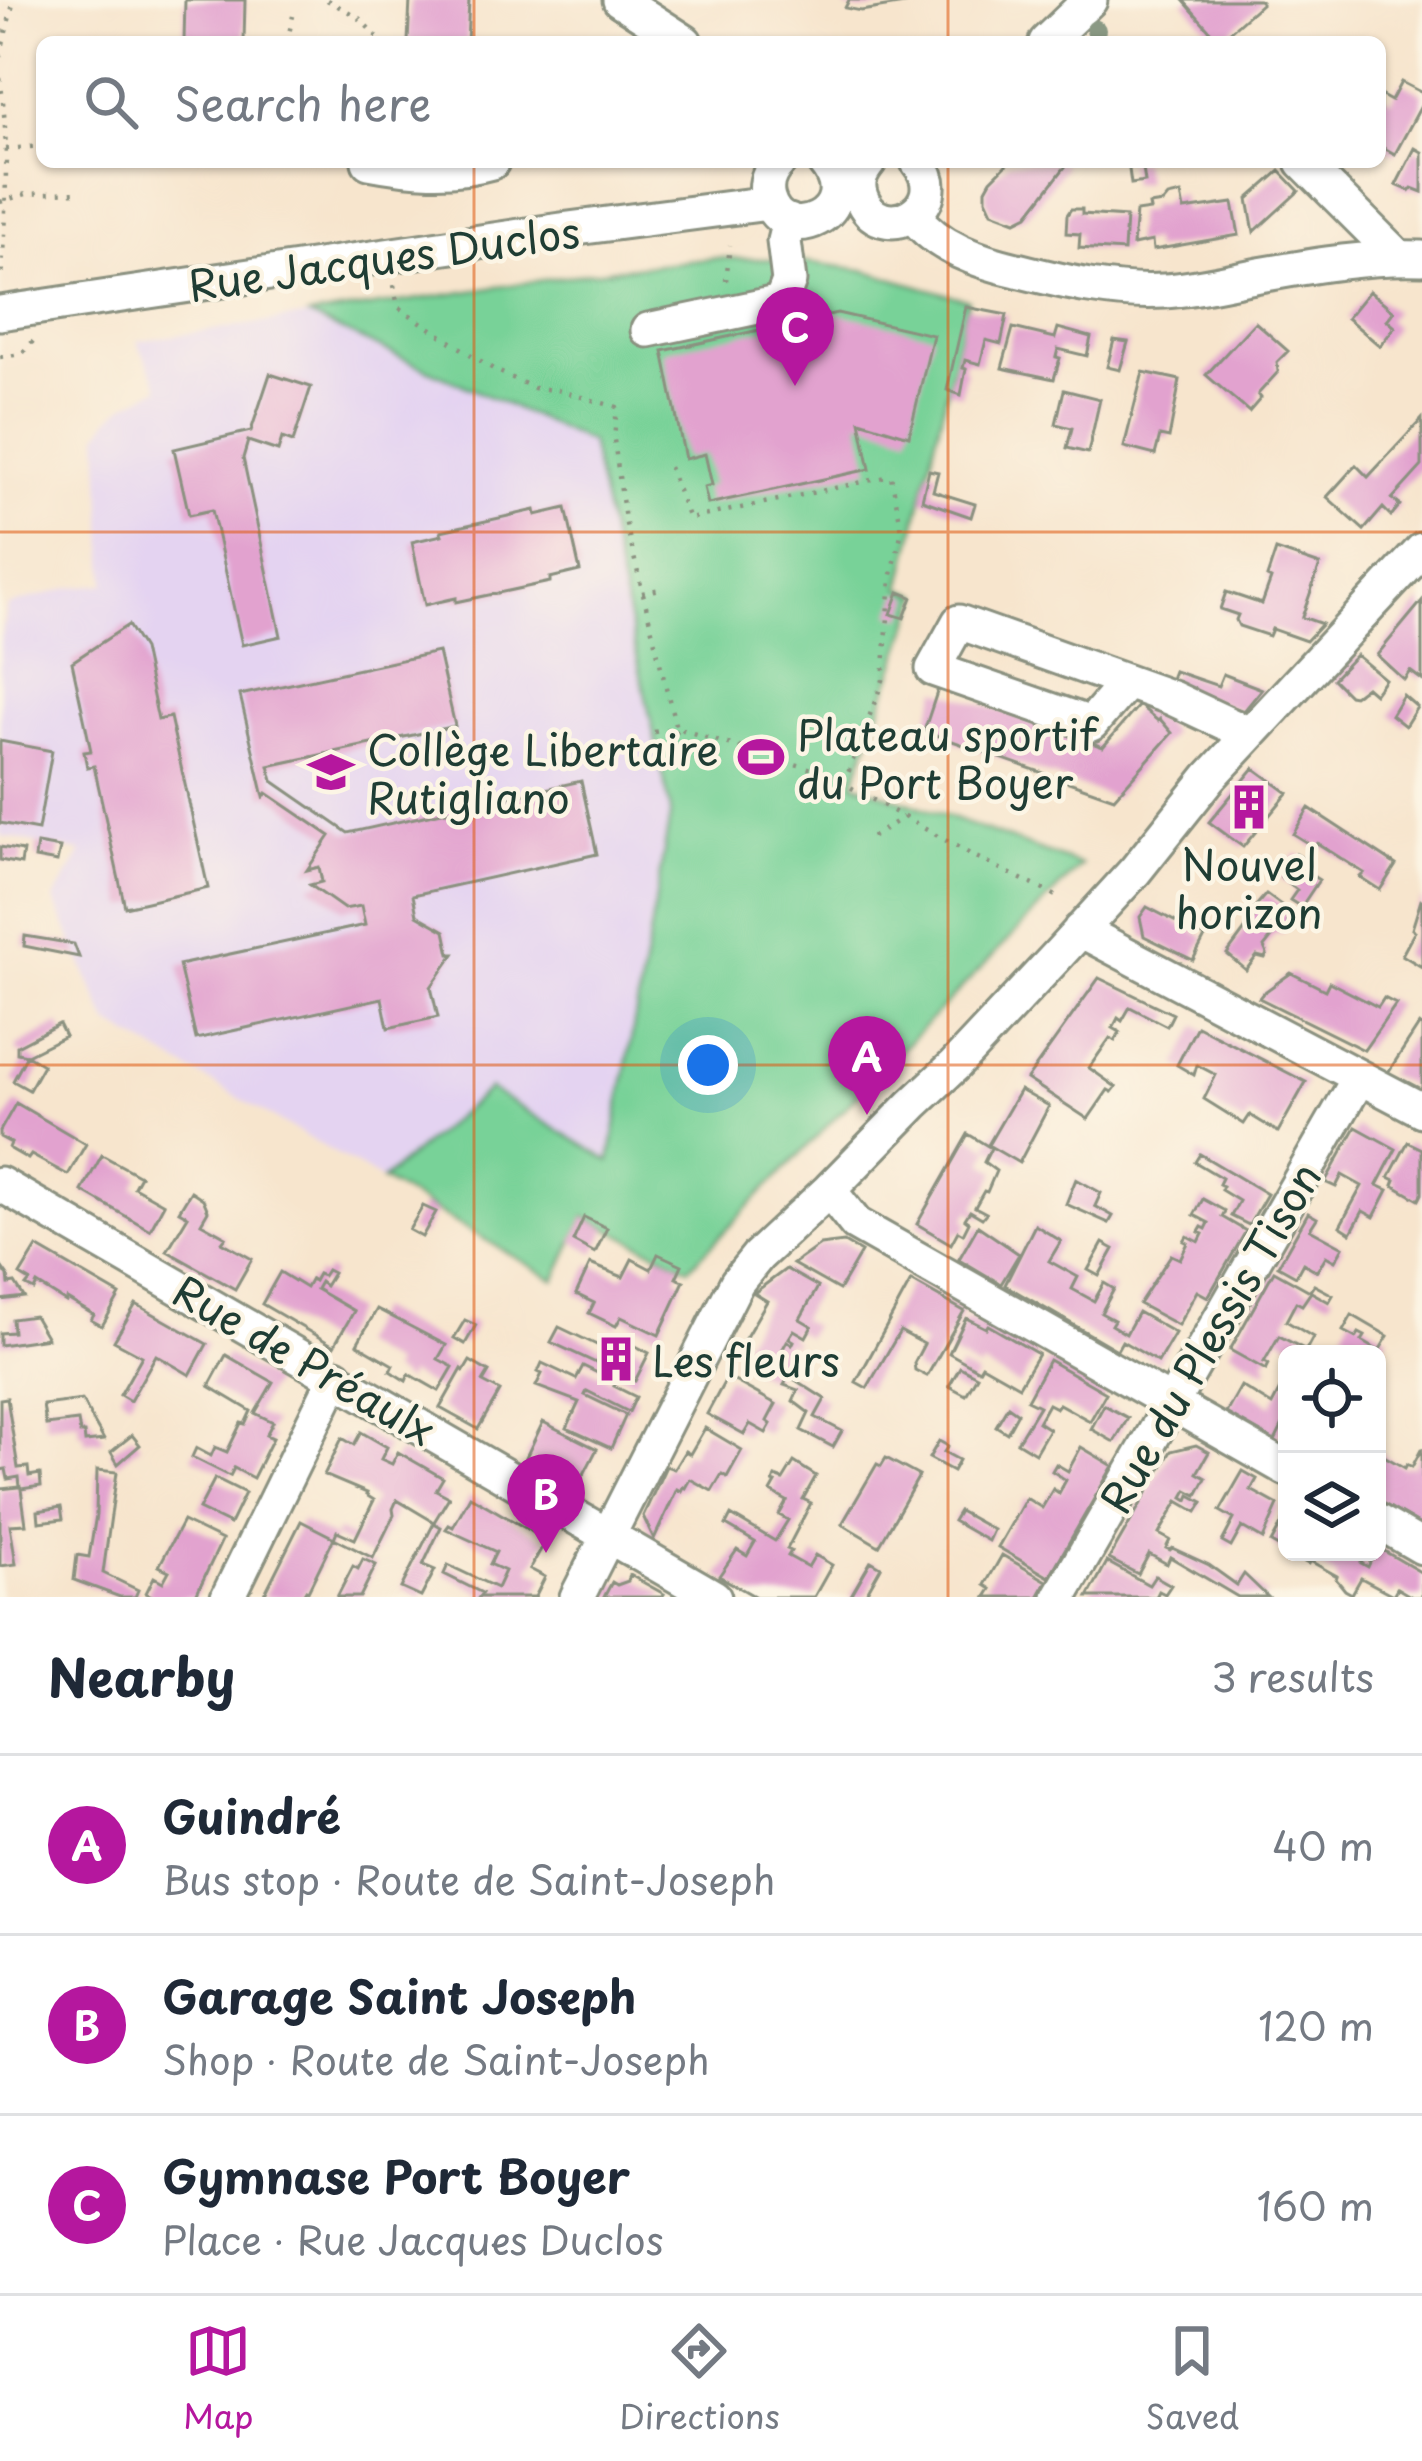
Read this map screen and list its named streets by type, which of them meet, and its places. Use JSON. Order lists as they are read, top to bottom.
{
  "streets": {
    "street": ["Rue Jacques Duclos", "Rue du Plessis Tison", "Rue de Préaulx"]
  },
  "places": {
    "sports": ["Plateau sportif du Port Boyer"],
    "school or university": ["Collège Libertaire Rutigliano"],
    "building": ["Nouvel horizon", "Les fleurs"]
  },
  "page": {
    "search": "Search here",
    "pins": ["C", "A", "B"],
    "heading": ["Nearby", "3 results"],
    "list": [
      {
        "mark": "A",
        "name": "Guindré",
        "note": "Bus stop · Route de Saint-Joseph",
        "value": "40 m"
      },
      {
        "mark": "B",
        "name": "Garage Saint Joseph",
        "note": "Shop · Route de Saint-Joseph",
        "value": "120 m"
      },
      {
        "mark": "C",
        "name": "Gymnase Port Boyer",
        "note": "Place · Rue Jacques Duclos",
        "value": "160 m"
      }
    ],
    "nav": ["Map", "Directions", "Saved"]
  }
}
